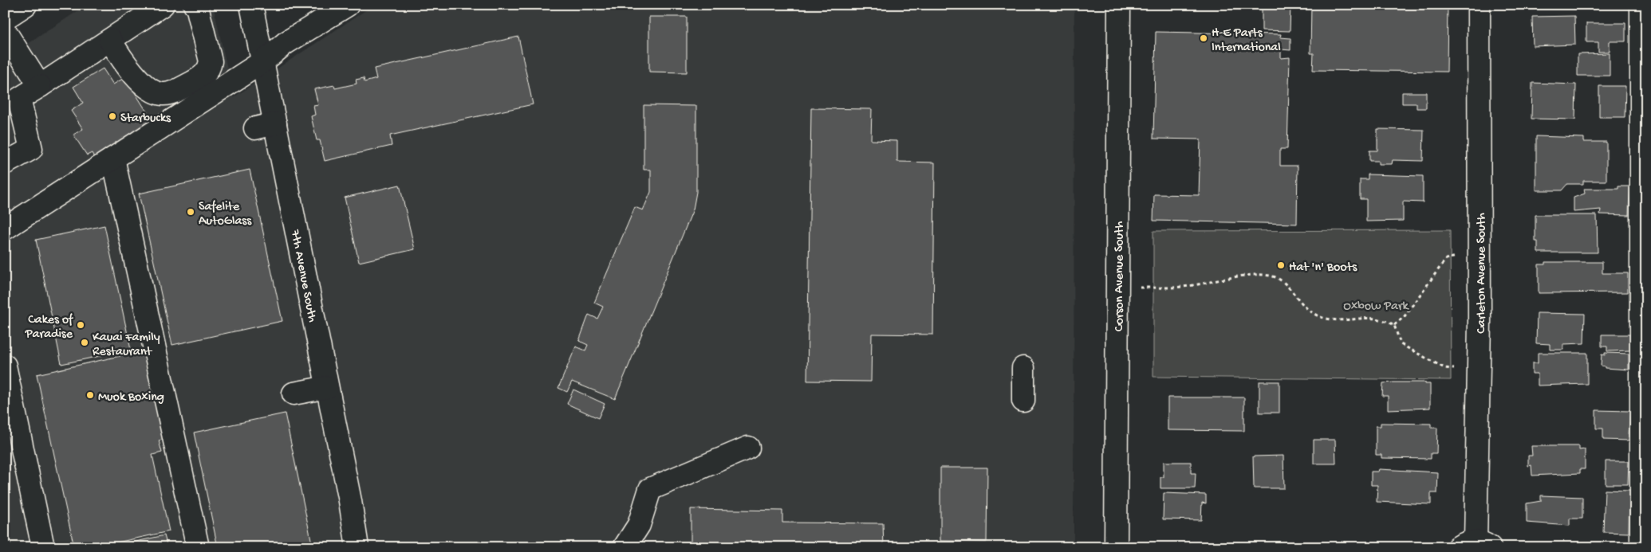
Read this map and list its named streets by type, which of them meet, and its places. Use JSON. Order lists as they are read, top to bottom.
{
  "streets": {
    "street": ["Carleton Avenue South", "7th Avenue South", "Corson Avenue South"]
  },
  "parks": ["Oxbow Park"],
  "places": [
    "H-E Parts International",
    "Starbucks",
    "Safelite AutoGlass",
    "Hat 'n' Boots",
    "Cakes of Paradise",
    "Kauai Family Restaurant",
    "Muok Boxing"
  ]
}
